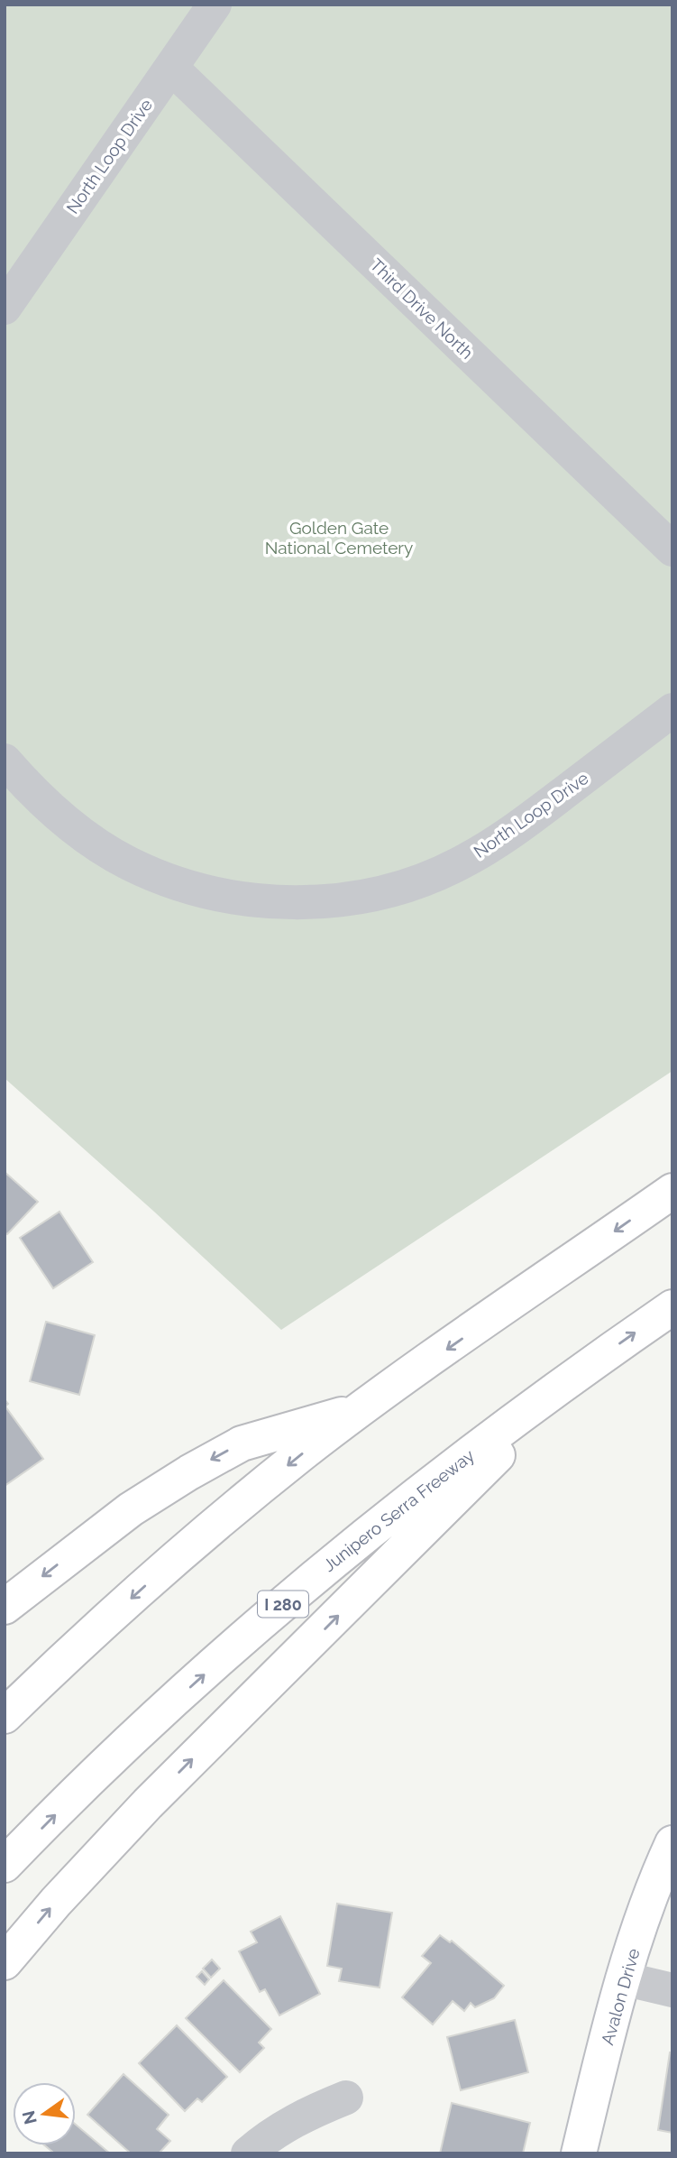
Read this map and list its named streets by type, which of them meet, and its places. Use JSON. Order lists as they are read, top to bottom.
{
  "streets": {
    "main road": ["Junipero Serra Freeway", "I 280", "Avalon Drive"],
    "street": ["North Loop Drive", "Third Drive North"]
  },
  "crossings": [
    ["North Loop Drive", "Third Drive North"]
  ],
  "parks": ["Golden Gate National Cemetery"],
  "north": "left"
}
